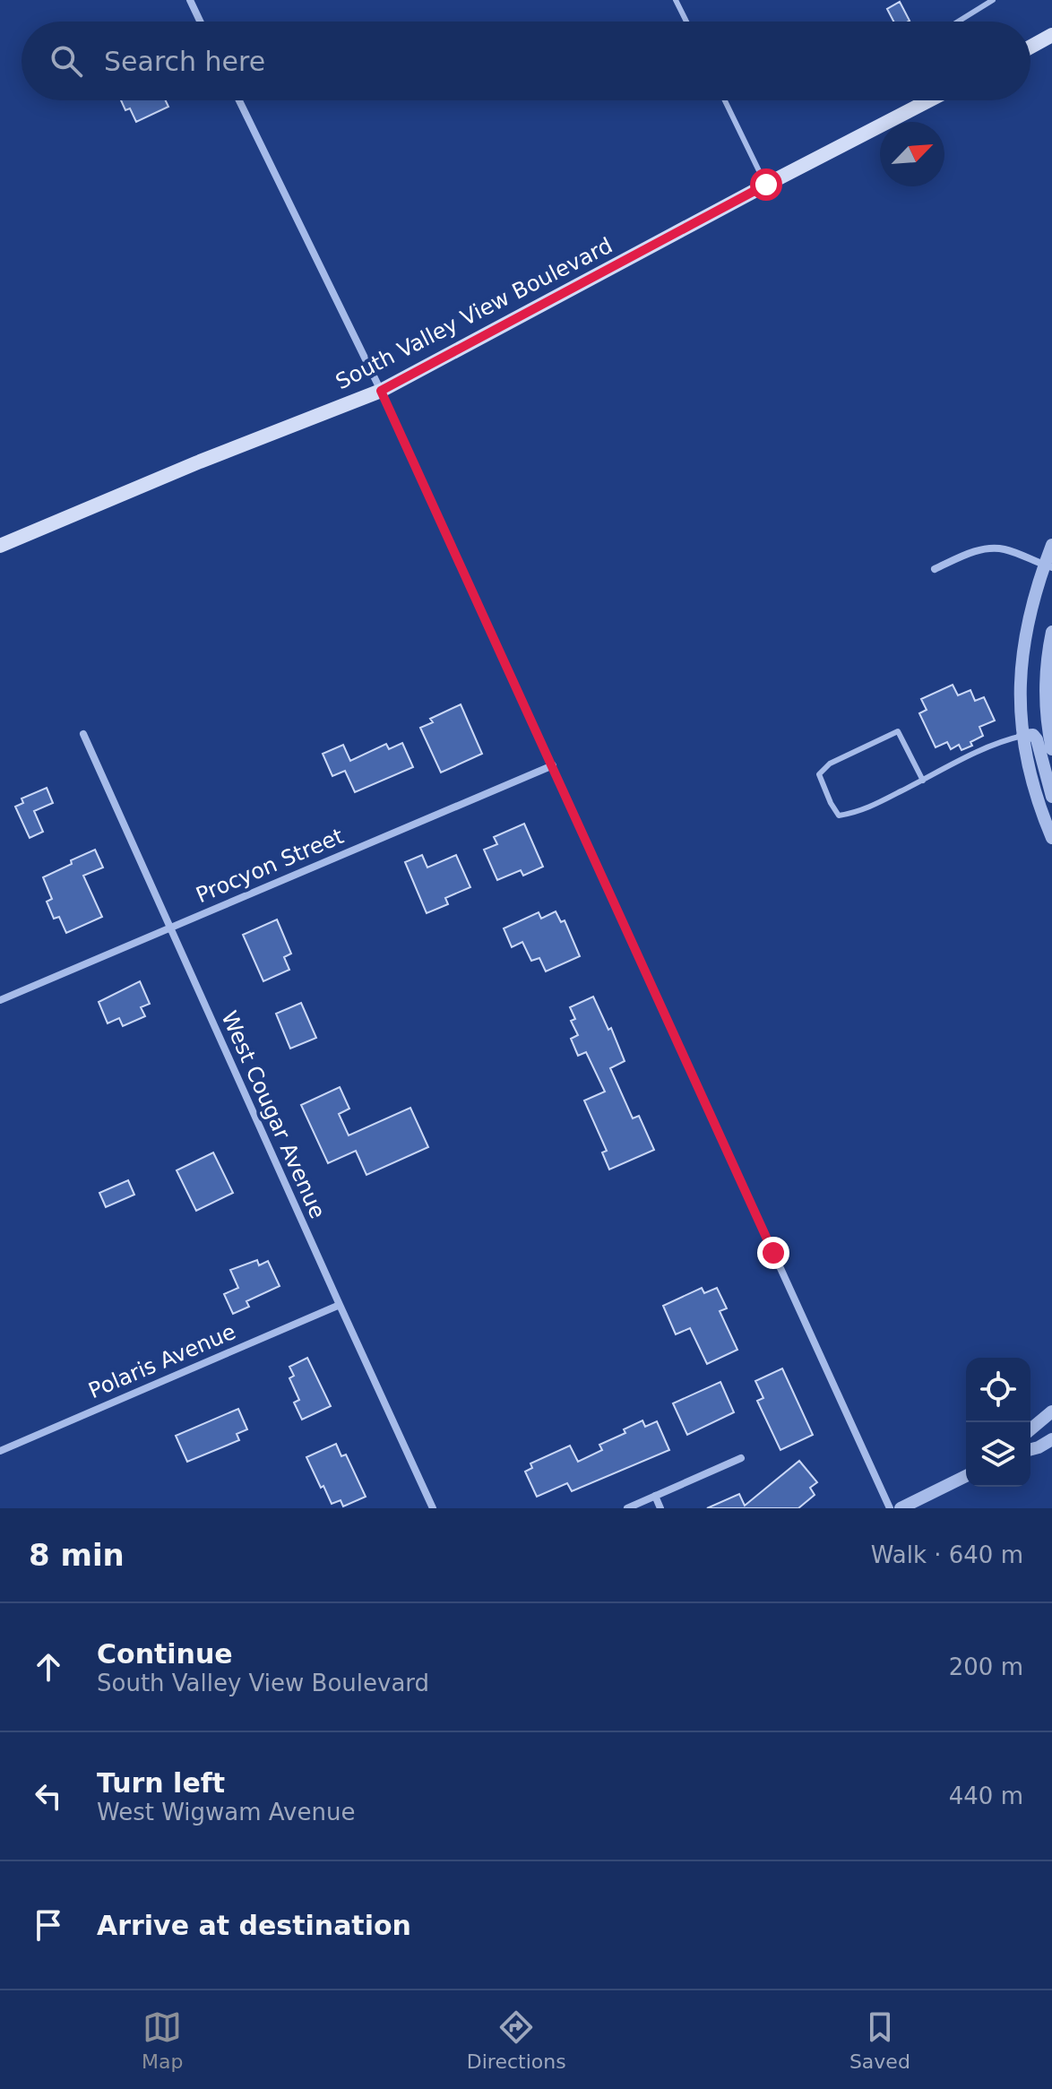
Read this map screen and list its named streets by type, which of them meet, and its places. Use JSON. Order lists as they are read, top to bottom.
{
  "streets": {
    "main road": ["South Valley View Boulevard"],
    "street": ["Procyon Street", "West Cougar Avenue", "Polaris Avenue"]
  },
  "crossings": [
    ["Procyon Street", "West Cougar Avenue"],
    ["West Cougar Avenue", "Polaris Avenue"]
  ],
  "north": "top right",
  "page": {
    "search": "Search here",
    "heading": ["8 min", "Walk · 640 m"],
    "list": [
      ["Continue", "South Valley View Boulevard", "200 m"],
      ["Turn left", "West Wigwam Avenue", "440 m"],
      "Arrive at destination"
    ],
    "nav": ["Map", "Directions", "Saved"]
  }
}
